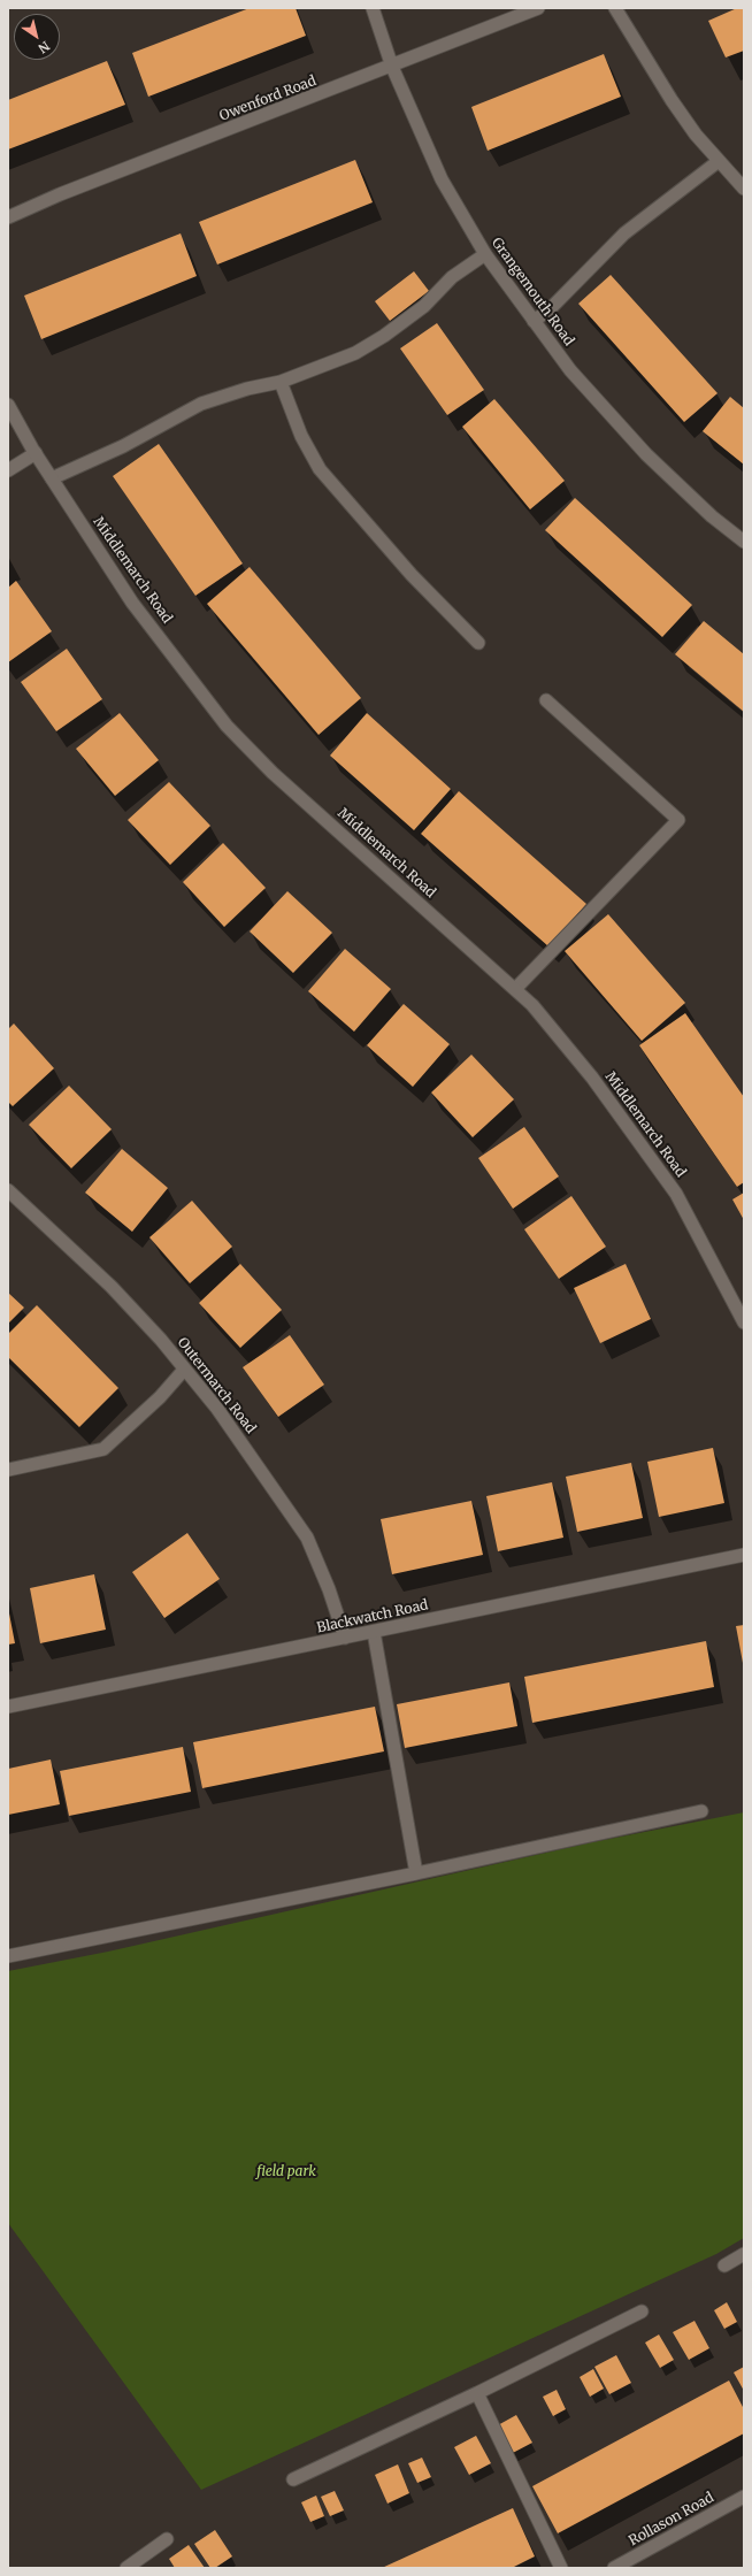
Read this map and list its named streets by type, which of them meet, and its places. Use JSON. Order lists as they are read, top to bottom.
{
  "streets": {
    "street": [
      "Owenford Road",
      "Grangemouth Road",
      "Middlemarch Road",
      "Outermarch Road",
      "Blackwatch Road",
      "Rollason Road"
    ]
  },
  "crossings": [
    ["Owenford Road", "Grangemouth Road"],
    ["Outermarch Road", "Blackwatch Road"]
  ],
  "parks": ["field park"],
  "north": "bottom right"
}
